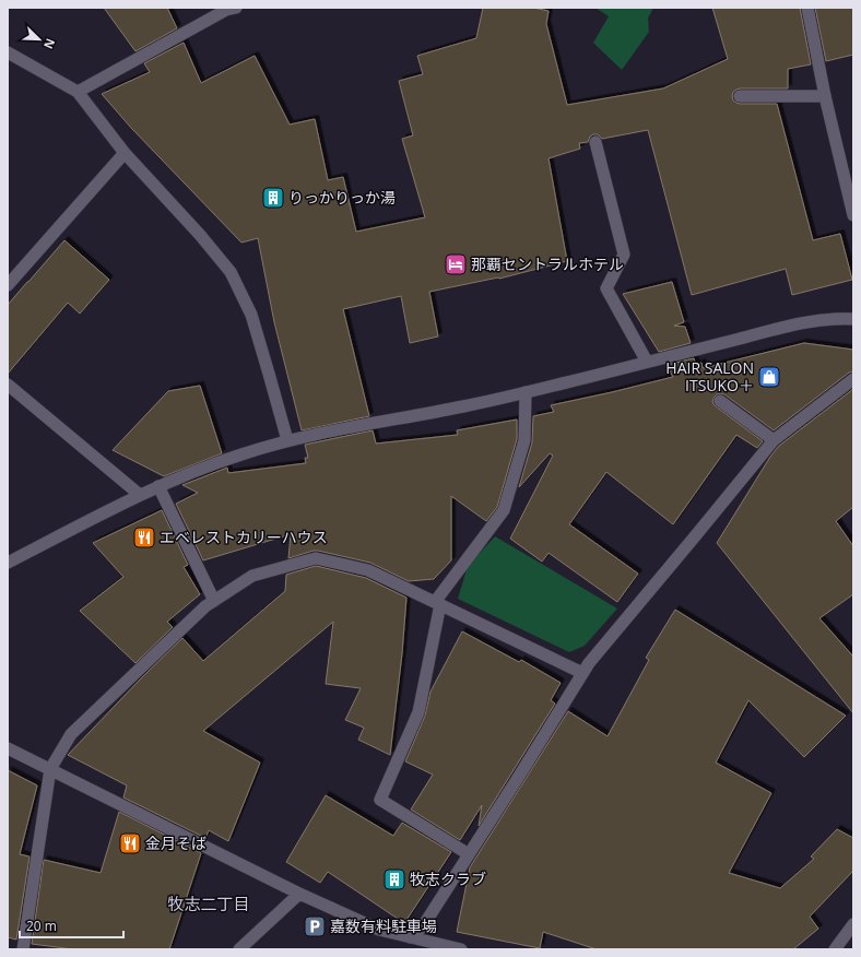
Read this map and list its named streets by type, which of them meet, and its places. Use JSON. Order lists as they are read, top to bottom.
{
  "districts": ["牧志二丁目"],
  "places": {
    "building": ["りっかりっか湯", "牧志クラブ"],
    "hotel": ["那覇セントラルホテル"],
    "shop": ["HAIR SALON ITSUKO＋"],
    "restaurant": ["エベレストカリーハウス", "金月そば"],
    "parking": ["嘉数有料駐車場"]
  },
  "scale_bar": "20 m",
  "north": "bottom right"
}
